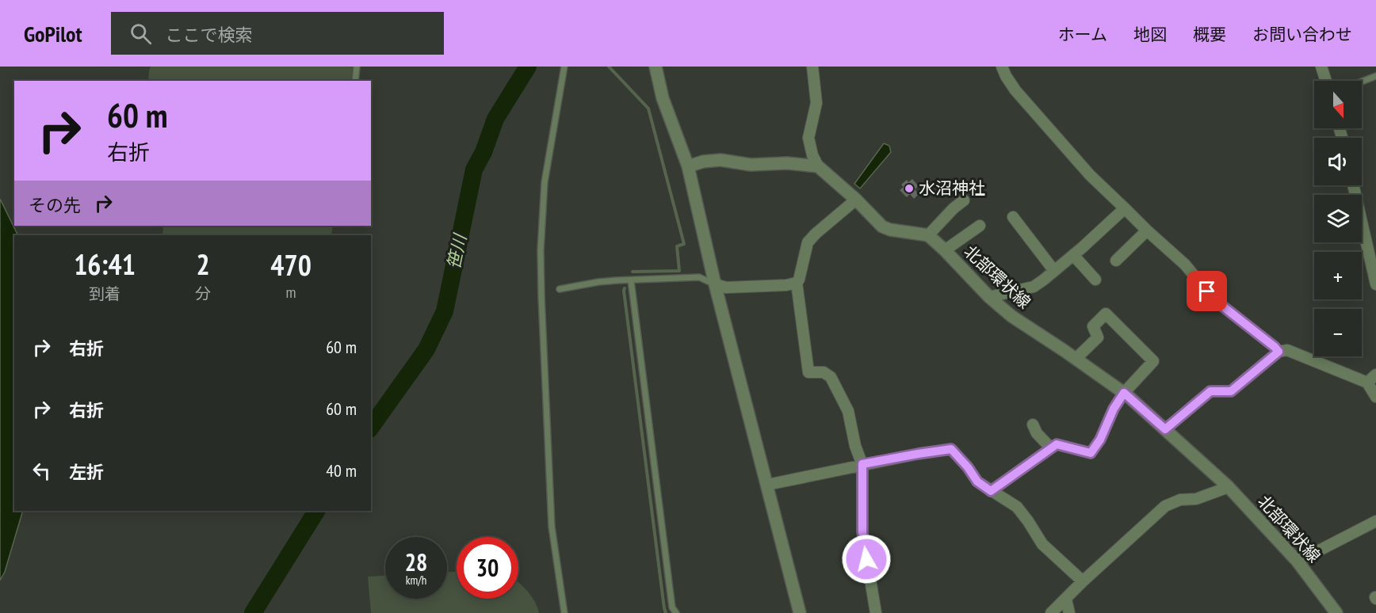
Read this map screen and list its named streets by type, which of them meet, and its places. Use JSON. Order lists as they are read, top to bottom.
{
  "streets": {
    "street": ["北部環状線"]
  },
  "water": ["笹川"],
  "places": ["水沼神社"],
  "north": "bottom",
  "page": {
    "header": "GoPilot",
    "search": "ここで検索",
    "nav": [
      "ホーム",
      "地図",
      "概要",
      "お問い合わせ"
    ],
    "map_buttons": ["+", "−"],
    "turn": ["60 m", "右折"],
    "then": "その先",
    "eta": [
      "16:41",
      "到着",
      "2",
      "分",
      "470",
      "m"
    ],
    "list": [
      {
        "name": "右折",
        "value": "60 m"
      },
      {
        "name": "右折",
        "value": "60 m"
      },
      {
        "name": "左折",
        "value": "40 m"
      }
    ],
    "speed": "28 km/h",
    "limit": "30"
  }
}
